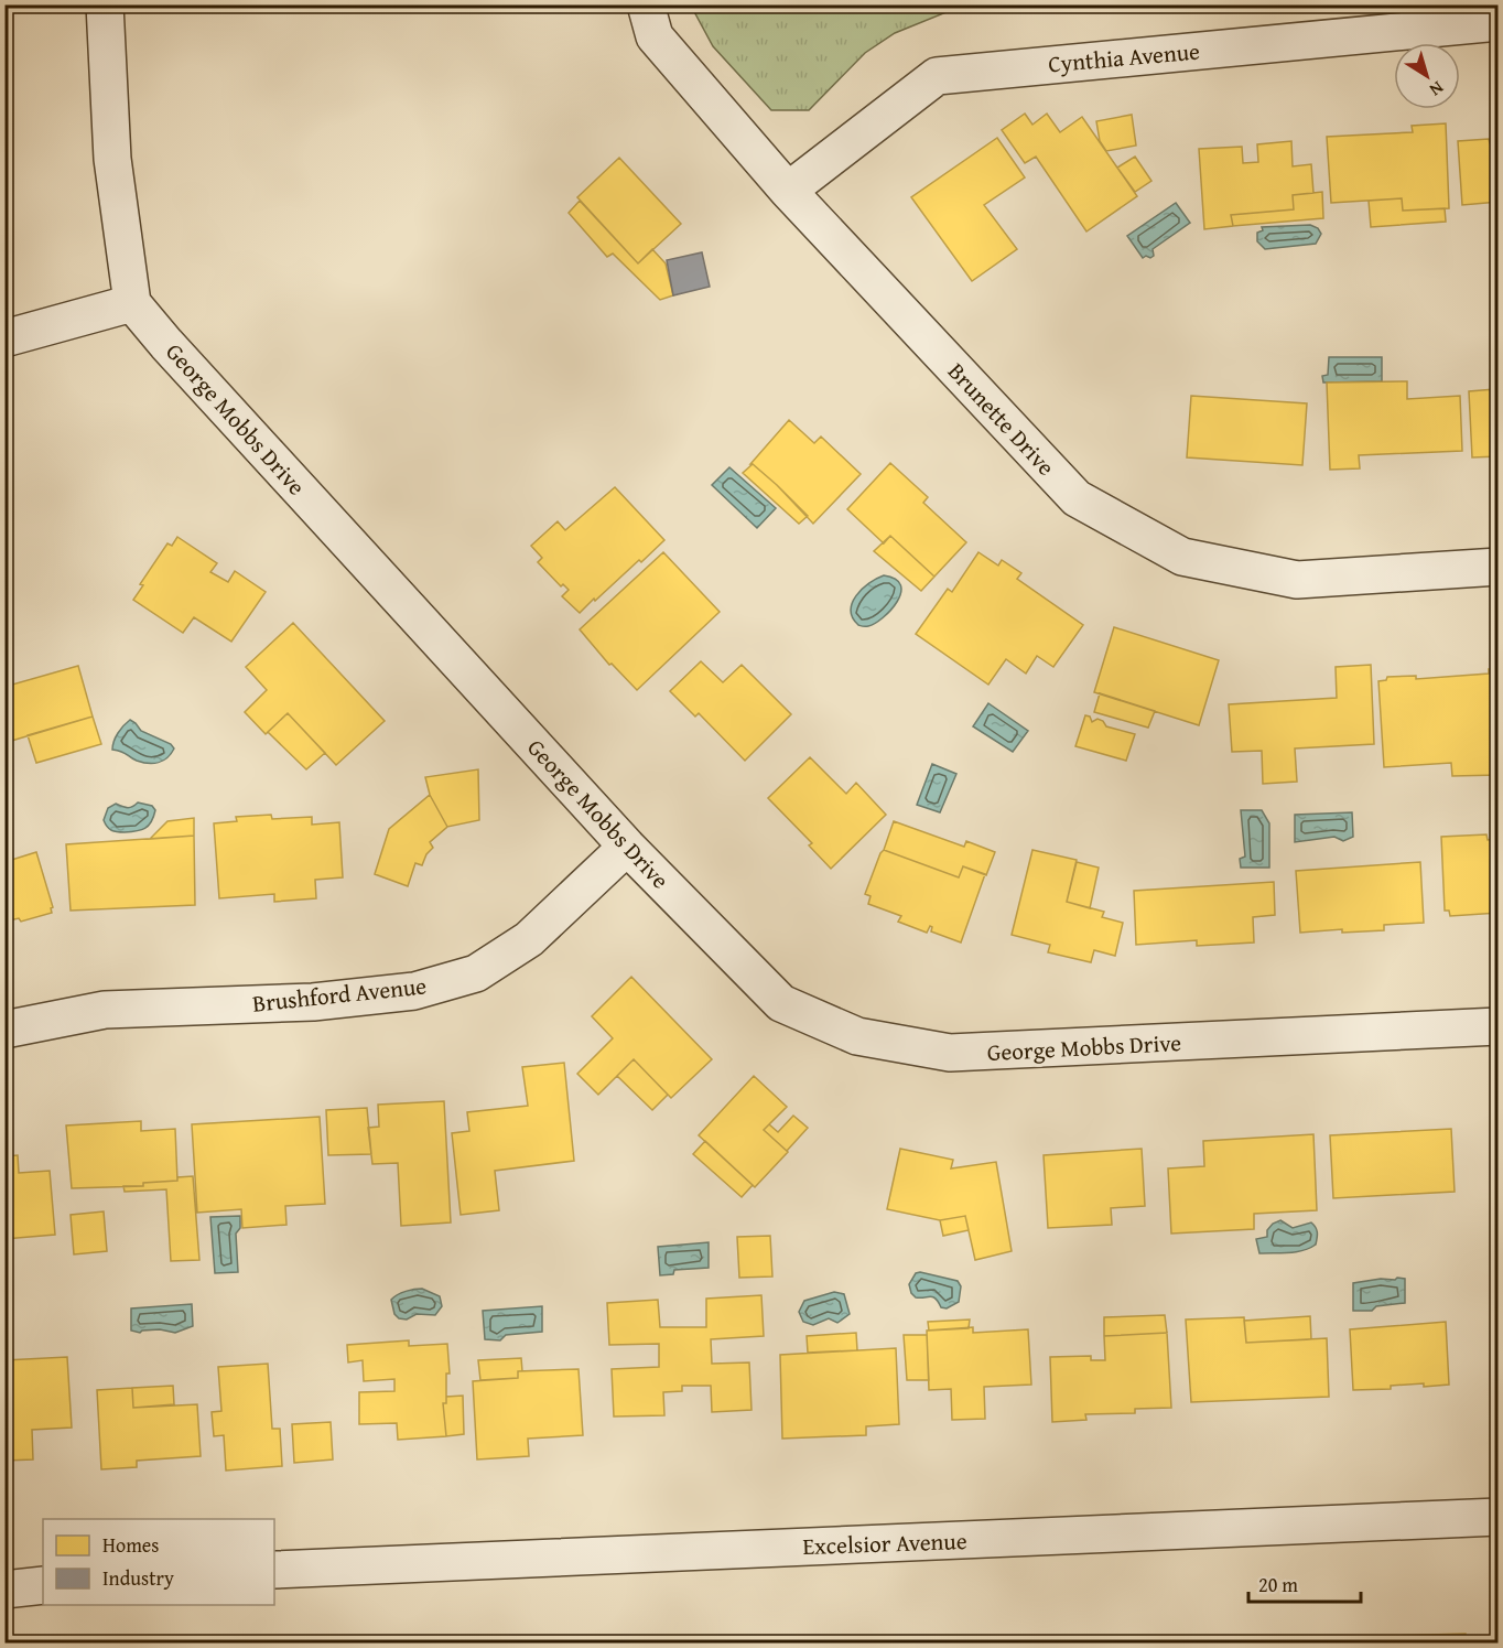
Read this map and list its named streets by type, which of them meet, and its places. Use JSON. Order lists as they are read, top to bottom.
{
  "streets": {
    "street": [
      "Cynthia Avenue",
      "George Mobbs Drive",
      "Brunette Drive",
      "Brushford Avenue",
      "Excelsior Avenue"
    ]
  },
  "crossings": [
    ["Cynthia Avenue", "Brunette Drive"],
    ["George Mobbs Drive", "Brushford Avenue"]
  ],
  "legend": ["Homes", "Industry"],
  "scale_bar": "20 m",
  "north": "bottom right"
}
